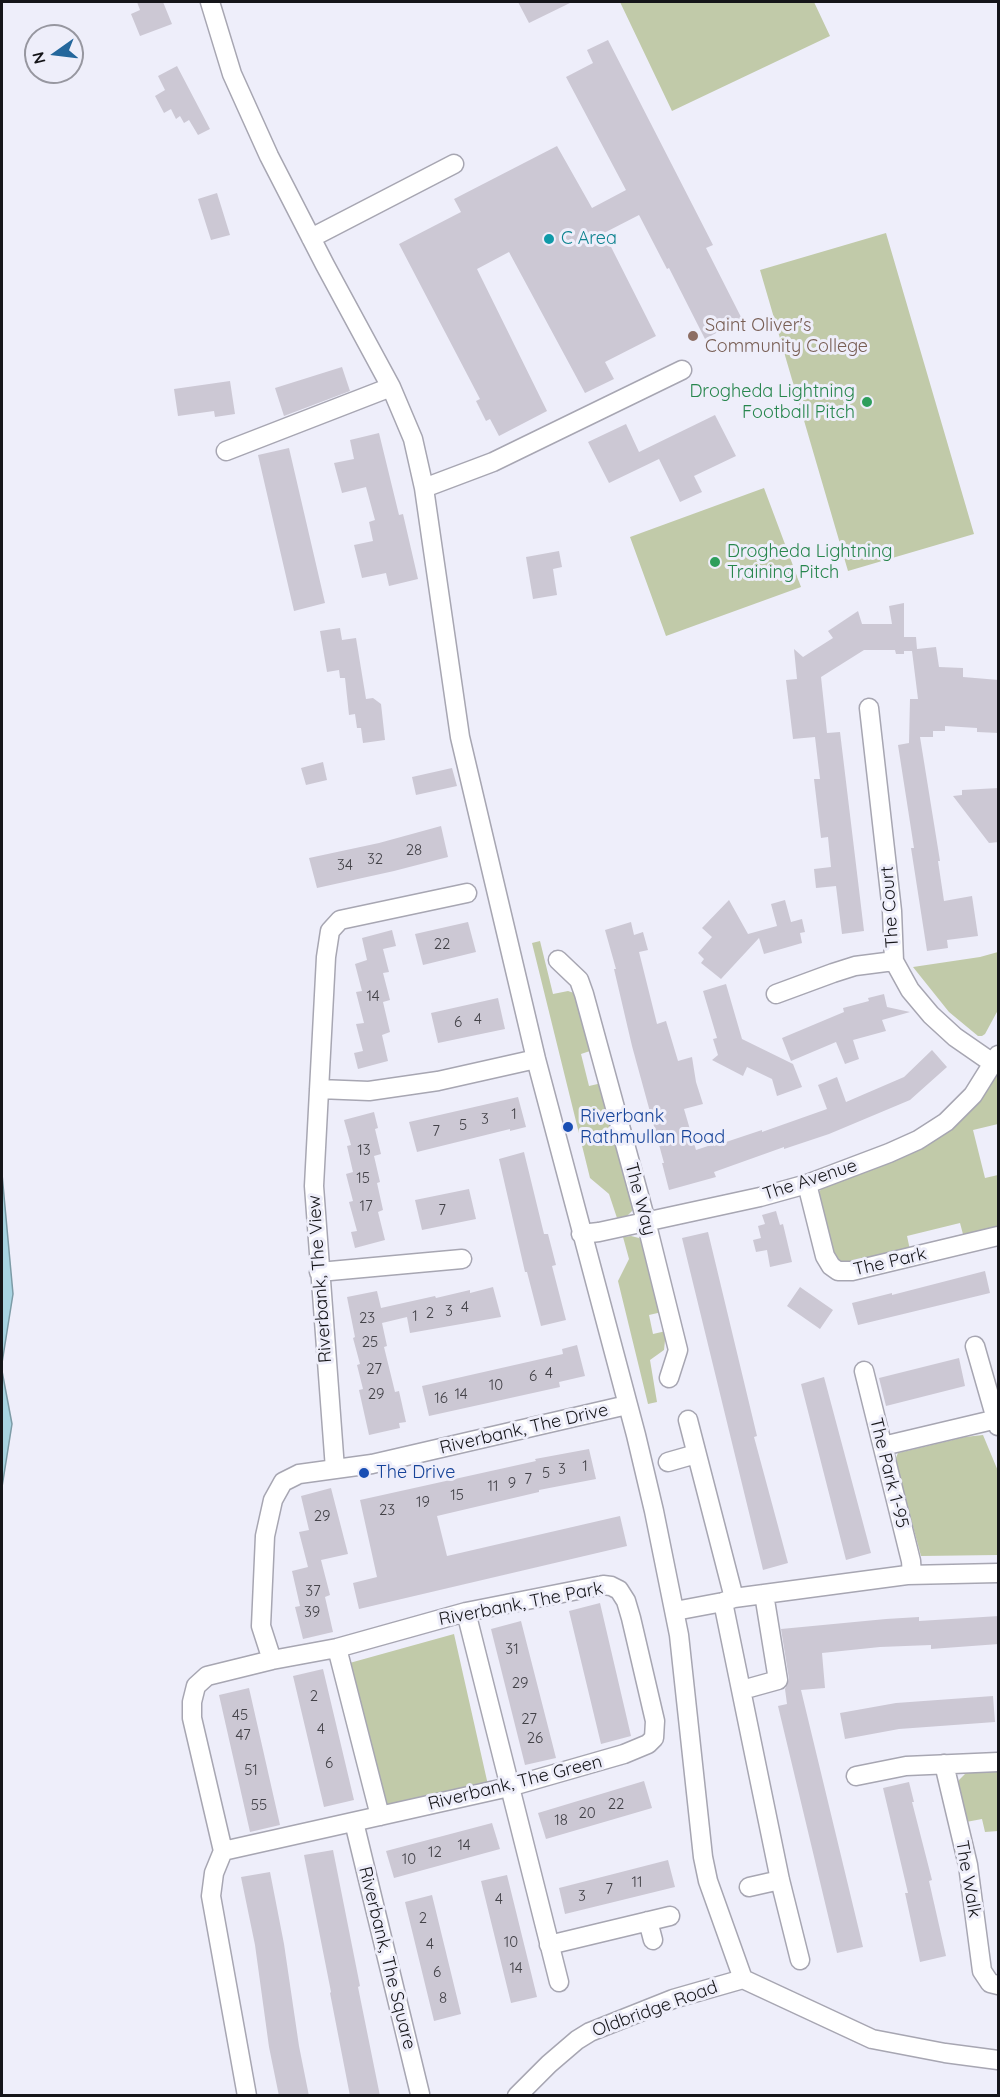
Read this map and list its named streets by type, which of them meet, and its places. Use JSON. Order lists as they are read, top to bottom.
{
  "streets": {
    "street": [
      "The Court",
      "The Avenue",
      "The Way",
      "The Park",
      "Riverbank, The View",
      "Riverbank, The Drive",
      "The Park 1-95",
      "Riverbank, The Park",
      "Riverbank, The Green",
      "The Walk",
      "Riverbank, The Square",
      "Oldbridge Road"
    ]
  },
  "crossings": [
    ["The Court", "The Avenue"],
    ["The Avenue", "The Way"],
    ["The Avenue", "The Park"],
    ["Riverbank, The View", "Riverbank, The Drive"],
    ["Riverbank, The Drive", "Riverbank, The Park"],
    ["Riverbank, The Park", "Riverbank, The Green"],
    ["Riverbank, The Green", "Riverbank, The Square"]
  ],
  "places": [
    "C Area",
    "Saint Oliver's Community College",
    "Drogheda Lightning Football Pitch",
    "Drogheda Lightning Training Pitch",
    "Riverbank Rathmullan Road",
    "The Drive"
  ],
  "house_numbers": [
    "28",
    "32",
    "34",
    "22",
    "14",
    "4",
    "6",
    "1",
    "3",
    "5",
    "7",
    "13",
    "15",
    "17",
    "7",
    "4",
    "3",
    "2",
    "1",
    "23",
    "25",
    "27",
    "4",
    "6",
    "10",
    "29",
    "14",
    "16",
    "1",
    "3",
    "5",
    "7",
    "9",
    "11",
    "15",
    "19",
    "23",
    "29",
    "37",
    "39",
    "31",
    "29",
    "2",
    "45",
    "27",
    "4",
    "47",
    "26",
    "6",
    "51",
    "22",
    "55",
    "20",
    "18",
    "14",
    "12",
    "10",
    "11",
    "7",
    "3",
    "4",
    "2",
    "10",
    "4",
    "14",
    "6",
    "8"
  ],
  "north": "left"
}
